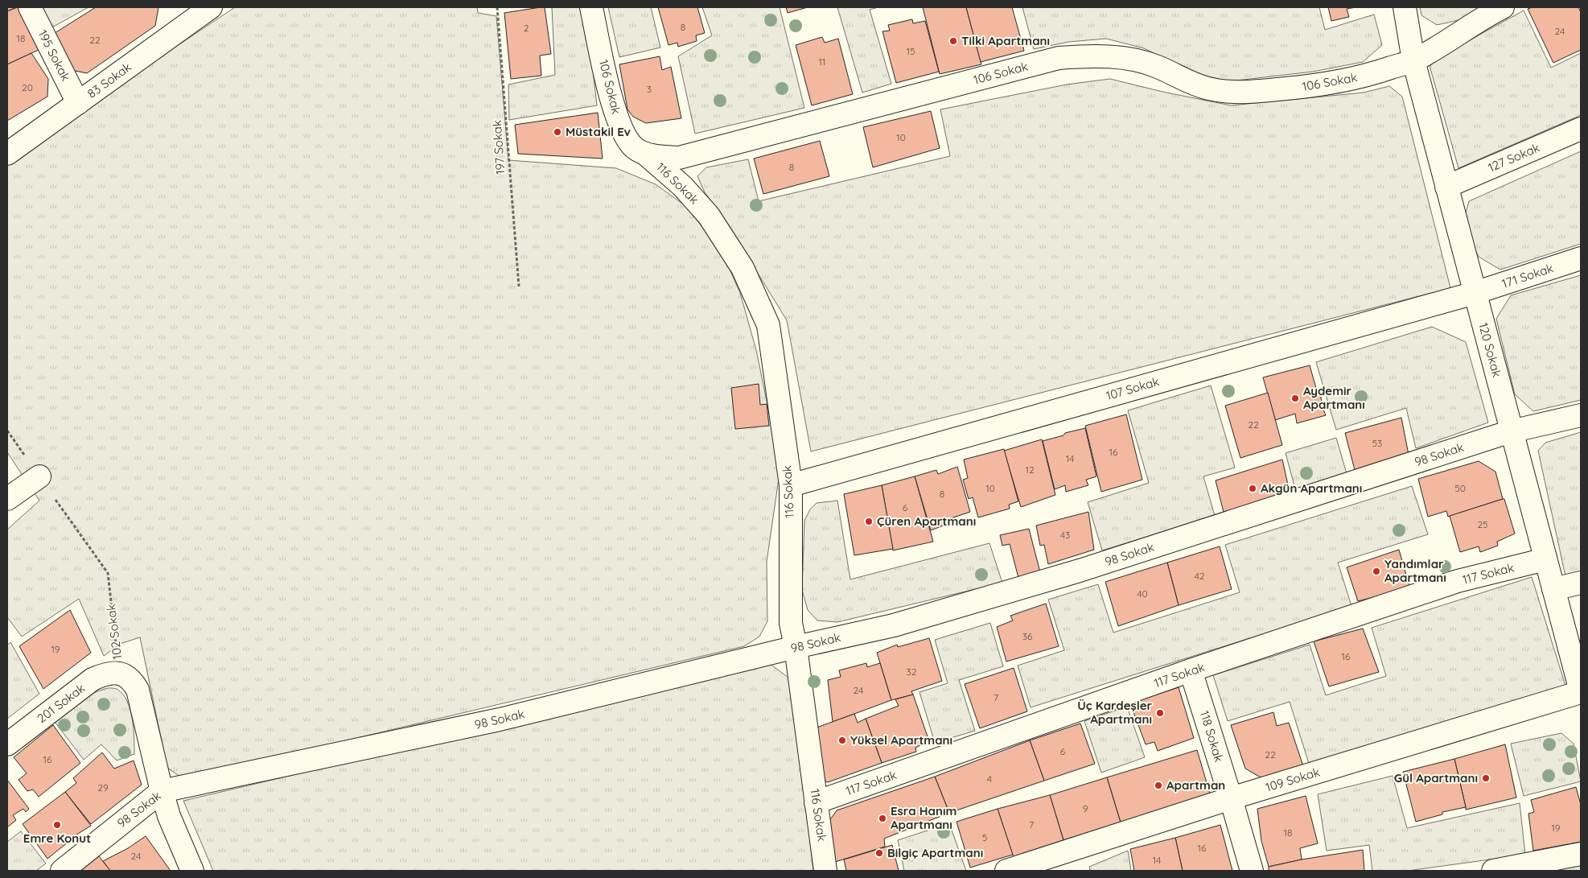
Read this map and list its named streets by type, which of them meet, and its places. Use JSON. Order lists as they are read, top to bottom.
{
  "streets": {
    "street": [
      "195 Sokak",
      "106 Sokak",
      "83 Sokak",
      "127 Sokak",
      "116 Sokak",
      "171 Sokak",
      "120 Sokak",
      "107 Sokak",
      "98 Sokak",
      "117 Sokak",
      "102 Sokak",
      "201 Sokak",
      "118 Sokak",
      "109 Sokak"
    ],
    "path": ["197 Sokak"]
  },
  "crossings": [
    ["195 Sokak", "83 Sokak"],
    ["106 Sokak", "116 Sokak"],
    ["106 Sokak", "120 Sokak"],
    ["127 Sokak", "120 Sokak"],
    ["116 Sokak", "107 Sokak"],
    ["116 Sokak", "98 Sokak"],
    ["116 Sokak", "117 Sokak"],
    ["171 Sokak", "120 Sokak"],
    ["171 Sokak", "107 Sokak"],
    ["120 Sokak", "107 Sokak"],
    ["120 Sokak", "98 Sokak"],
    ["120 Sokak", "117 Sokak"],
    ["120 Sokak", "109 Sokak"],
    ["98 Sokak", "102 Sokak"],
    ["117 Sokak", "118 Sokak"],
    ["102 Sokak", "201 Sokak"],
    ["118 Sokak", "109 Sokak"]
  ],
  "places": [
    "Tilki Apartmanı",
    "Müstakil Ev",
    "Aydemir Apartmanı",
    "Akgün Apartmanı",
    "Çüren Apartmanı",
    "Yandımlar Apartmanı",
    "Üç Kardeşler Apartmanı",
    "Yüksel Apartmanı",
    "Gül Apartmanı",
    "Apartman",
    "Esra Hanım Apartmanı",
    "Emre Konut",
    "Bilgiç Apartmanı"
  ],
  "house_numbers": [
    "8",
    "2",
    "24",
    "18",
    "22",
    "15",
    "11",
    "20",
    "3",
    "10",
    "8",
    "22",
    "53",
    "16",
    "14",
    "12",
    "10",
    "50",
    "8",
    "6",
    "25",
    "43",
    "42",
    "40",
    "36",
    "19",
    "16",
    "32",
    "24",
    "7",
    "6",
    "22",
    "16",
    "4",
    "29",
    "9",
    "7",
    "19",
    "18",
    "5",
    "16",
    "24",
    "14"
  ]
}
